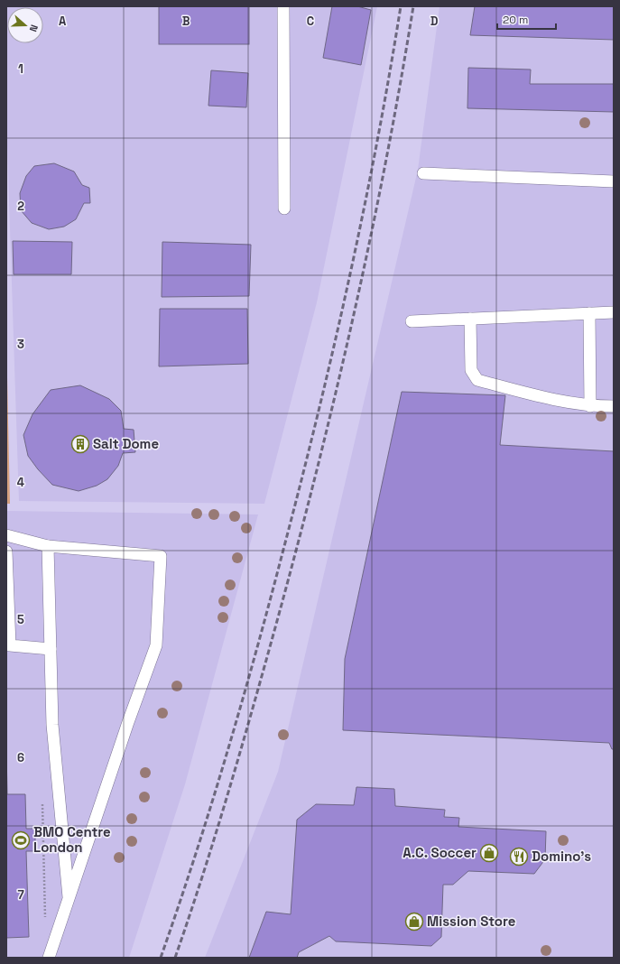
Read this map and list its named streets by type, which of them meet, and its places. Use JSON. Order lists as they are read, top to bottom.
{
  "places": {
    "building": ["Salt Dome"],
    "sports": ["BMO Centre London"],
    "shop": ["A.C. Soccer", "Mission Store"],
    "restaurant": ["Domino's"]
  },
  "scale_bar": "20 m",
  "north": "right",
  "grid": {
    "columns": [
      "A",
      "B",
      "C",
      "D"
    ],
    "rows": [
      "1",
      "2",
      "3",
      "4",
      "5",
      "6",
      "7"
    ]
  }
}
